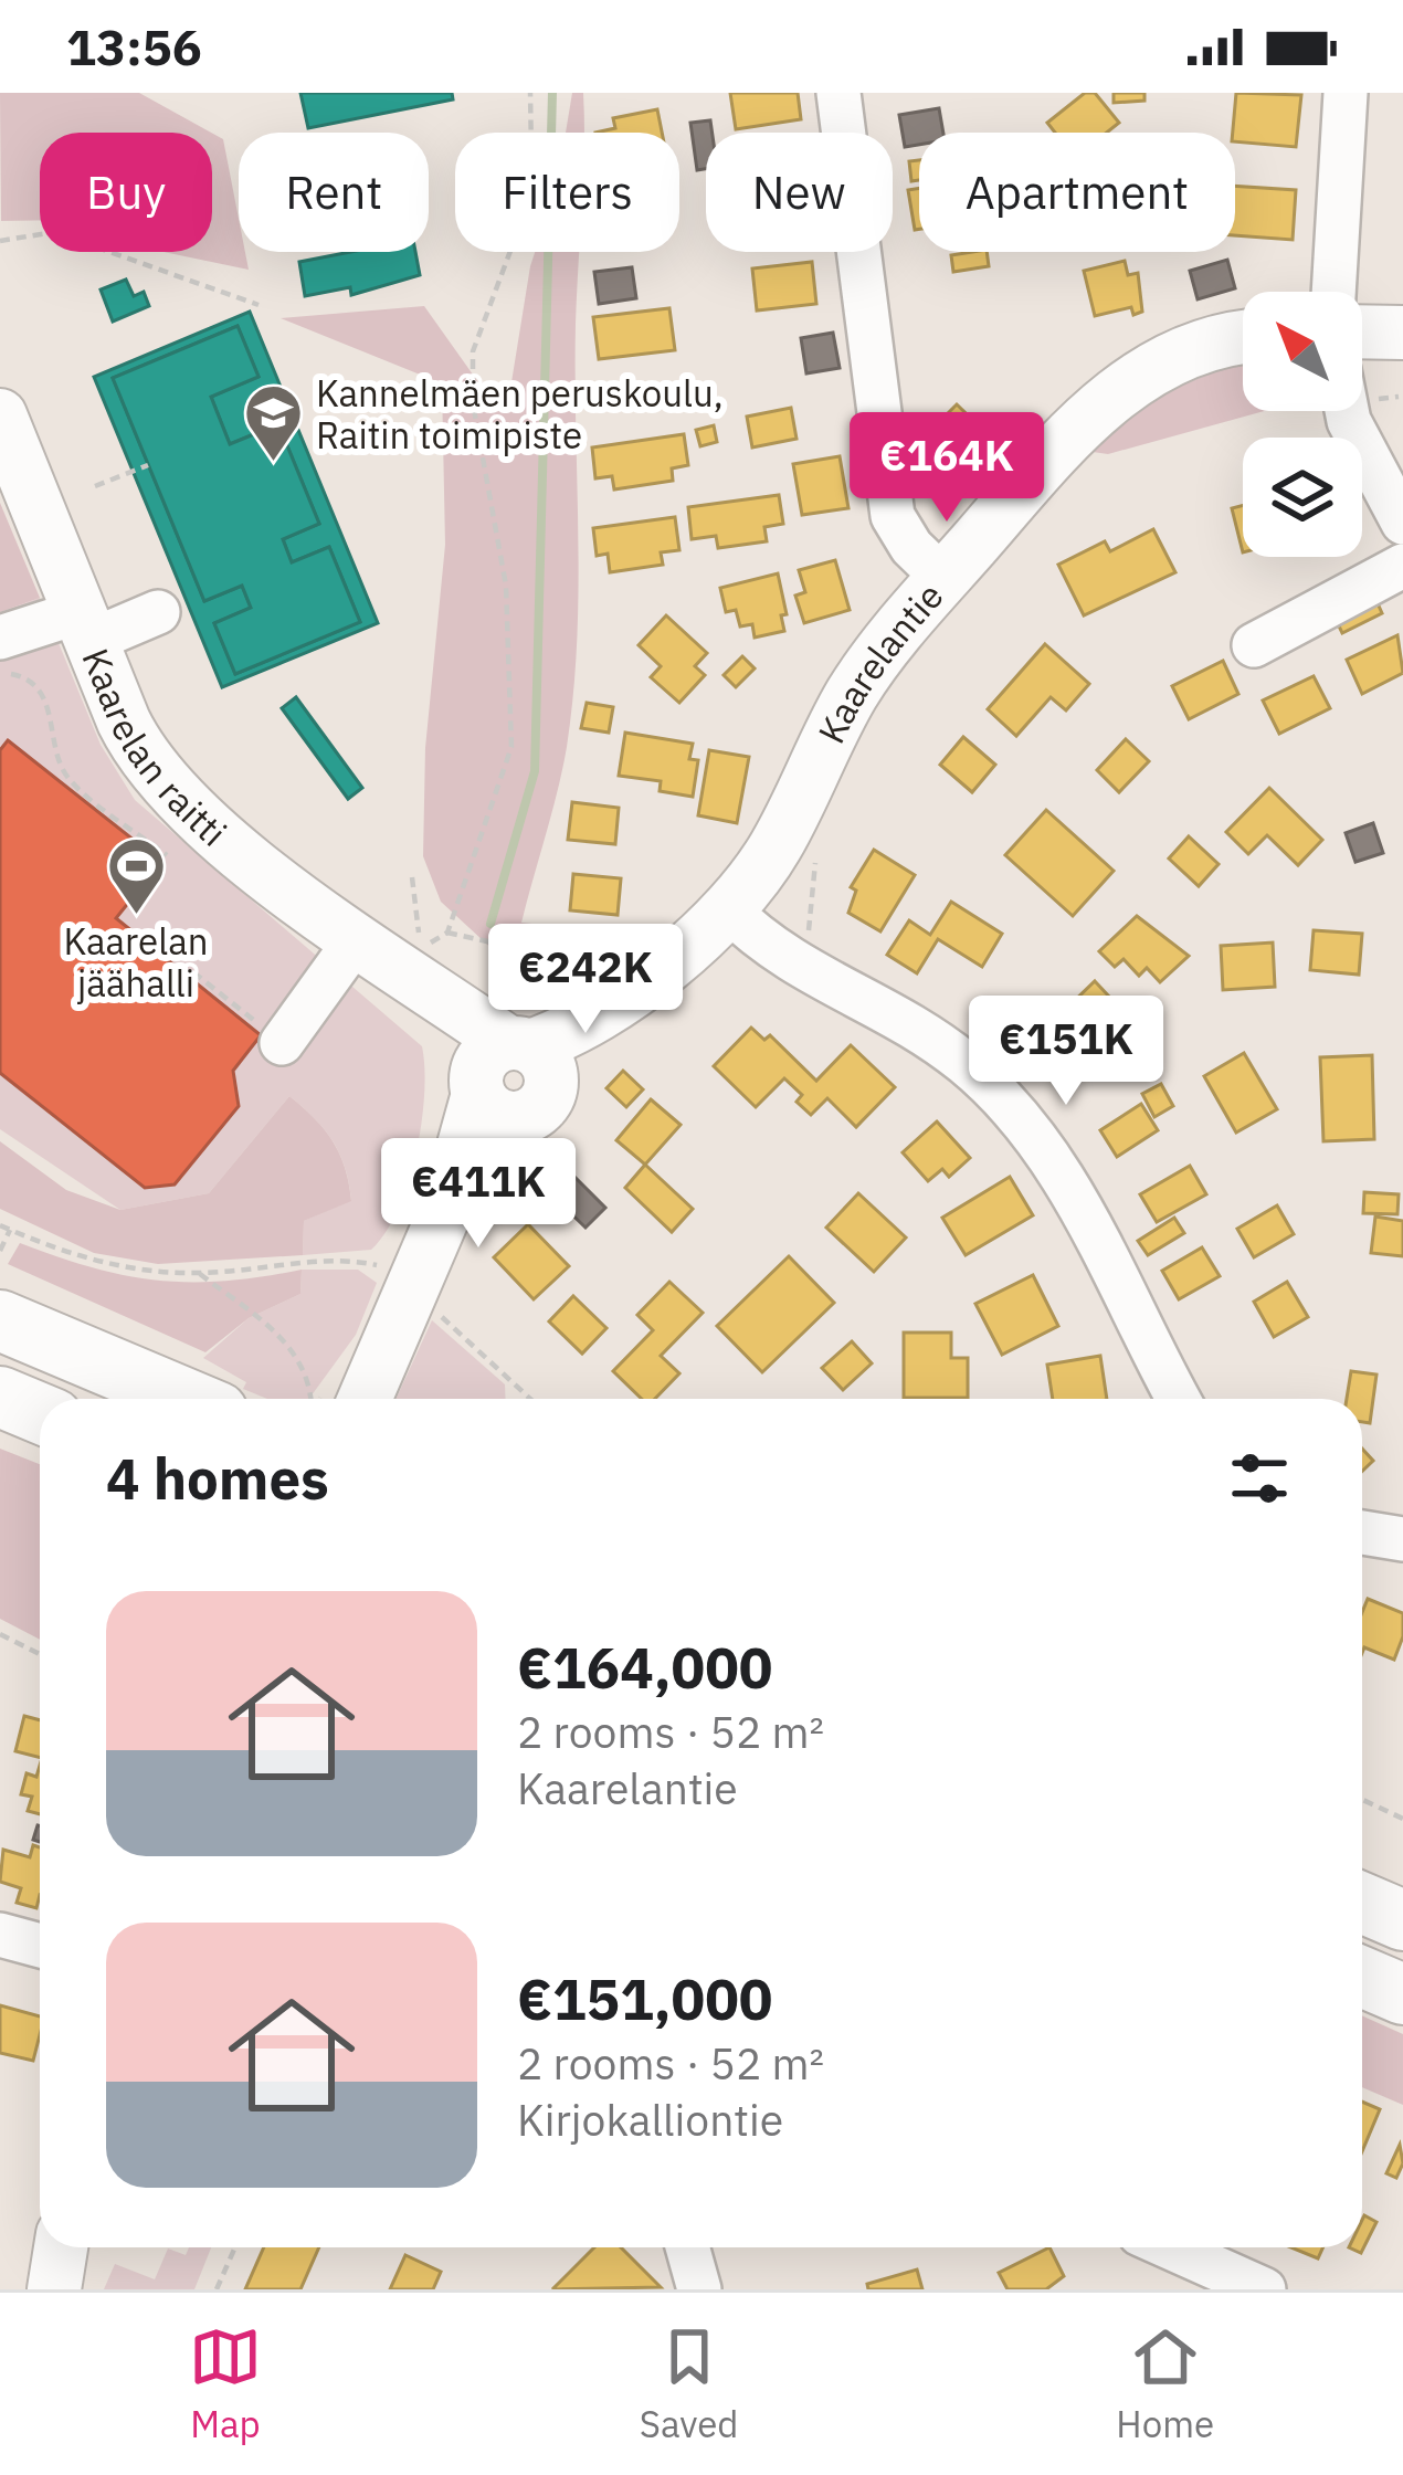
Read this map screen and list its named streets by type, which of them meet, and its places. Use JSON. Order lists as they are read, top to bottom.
{
  "streets": {
    "main road": ["Kaarelantie", "Kaarelan raitti"]
  },
  "crossings": [
    ["Kaarelantie", "Kaarelan raitti"]
  ],
  "places": {
    "school or university": ["Kannelmäen peruskoulu, Raitin toimipiste"],
    "sports": ["Kaarelan jäähalli"]
  },
  "north": "top left",
  "page": {
    "status": "13:56",
    "chip": [
      "Buy",
      "Rent",
      "Filters",
      "New",
      "Apartment"
    ],
    "price": [
      "€164K",
      "€242K",
      "€151K",
      "€411K"
    ],
    "heading": "4 homes",
    "list": [
      {
        "name": "€164,000",
        "note": "2 rooms · 52 m² · Kaarelantie"
      },
      {
        "name": "€151,000",
        "note": "2 rooms · 52 m² · Kirjokalliontie"
      }
    ],
    "tabs": ["Map", "Saved", "Home"]
  }
}
